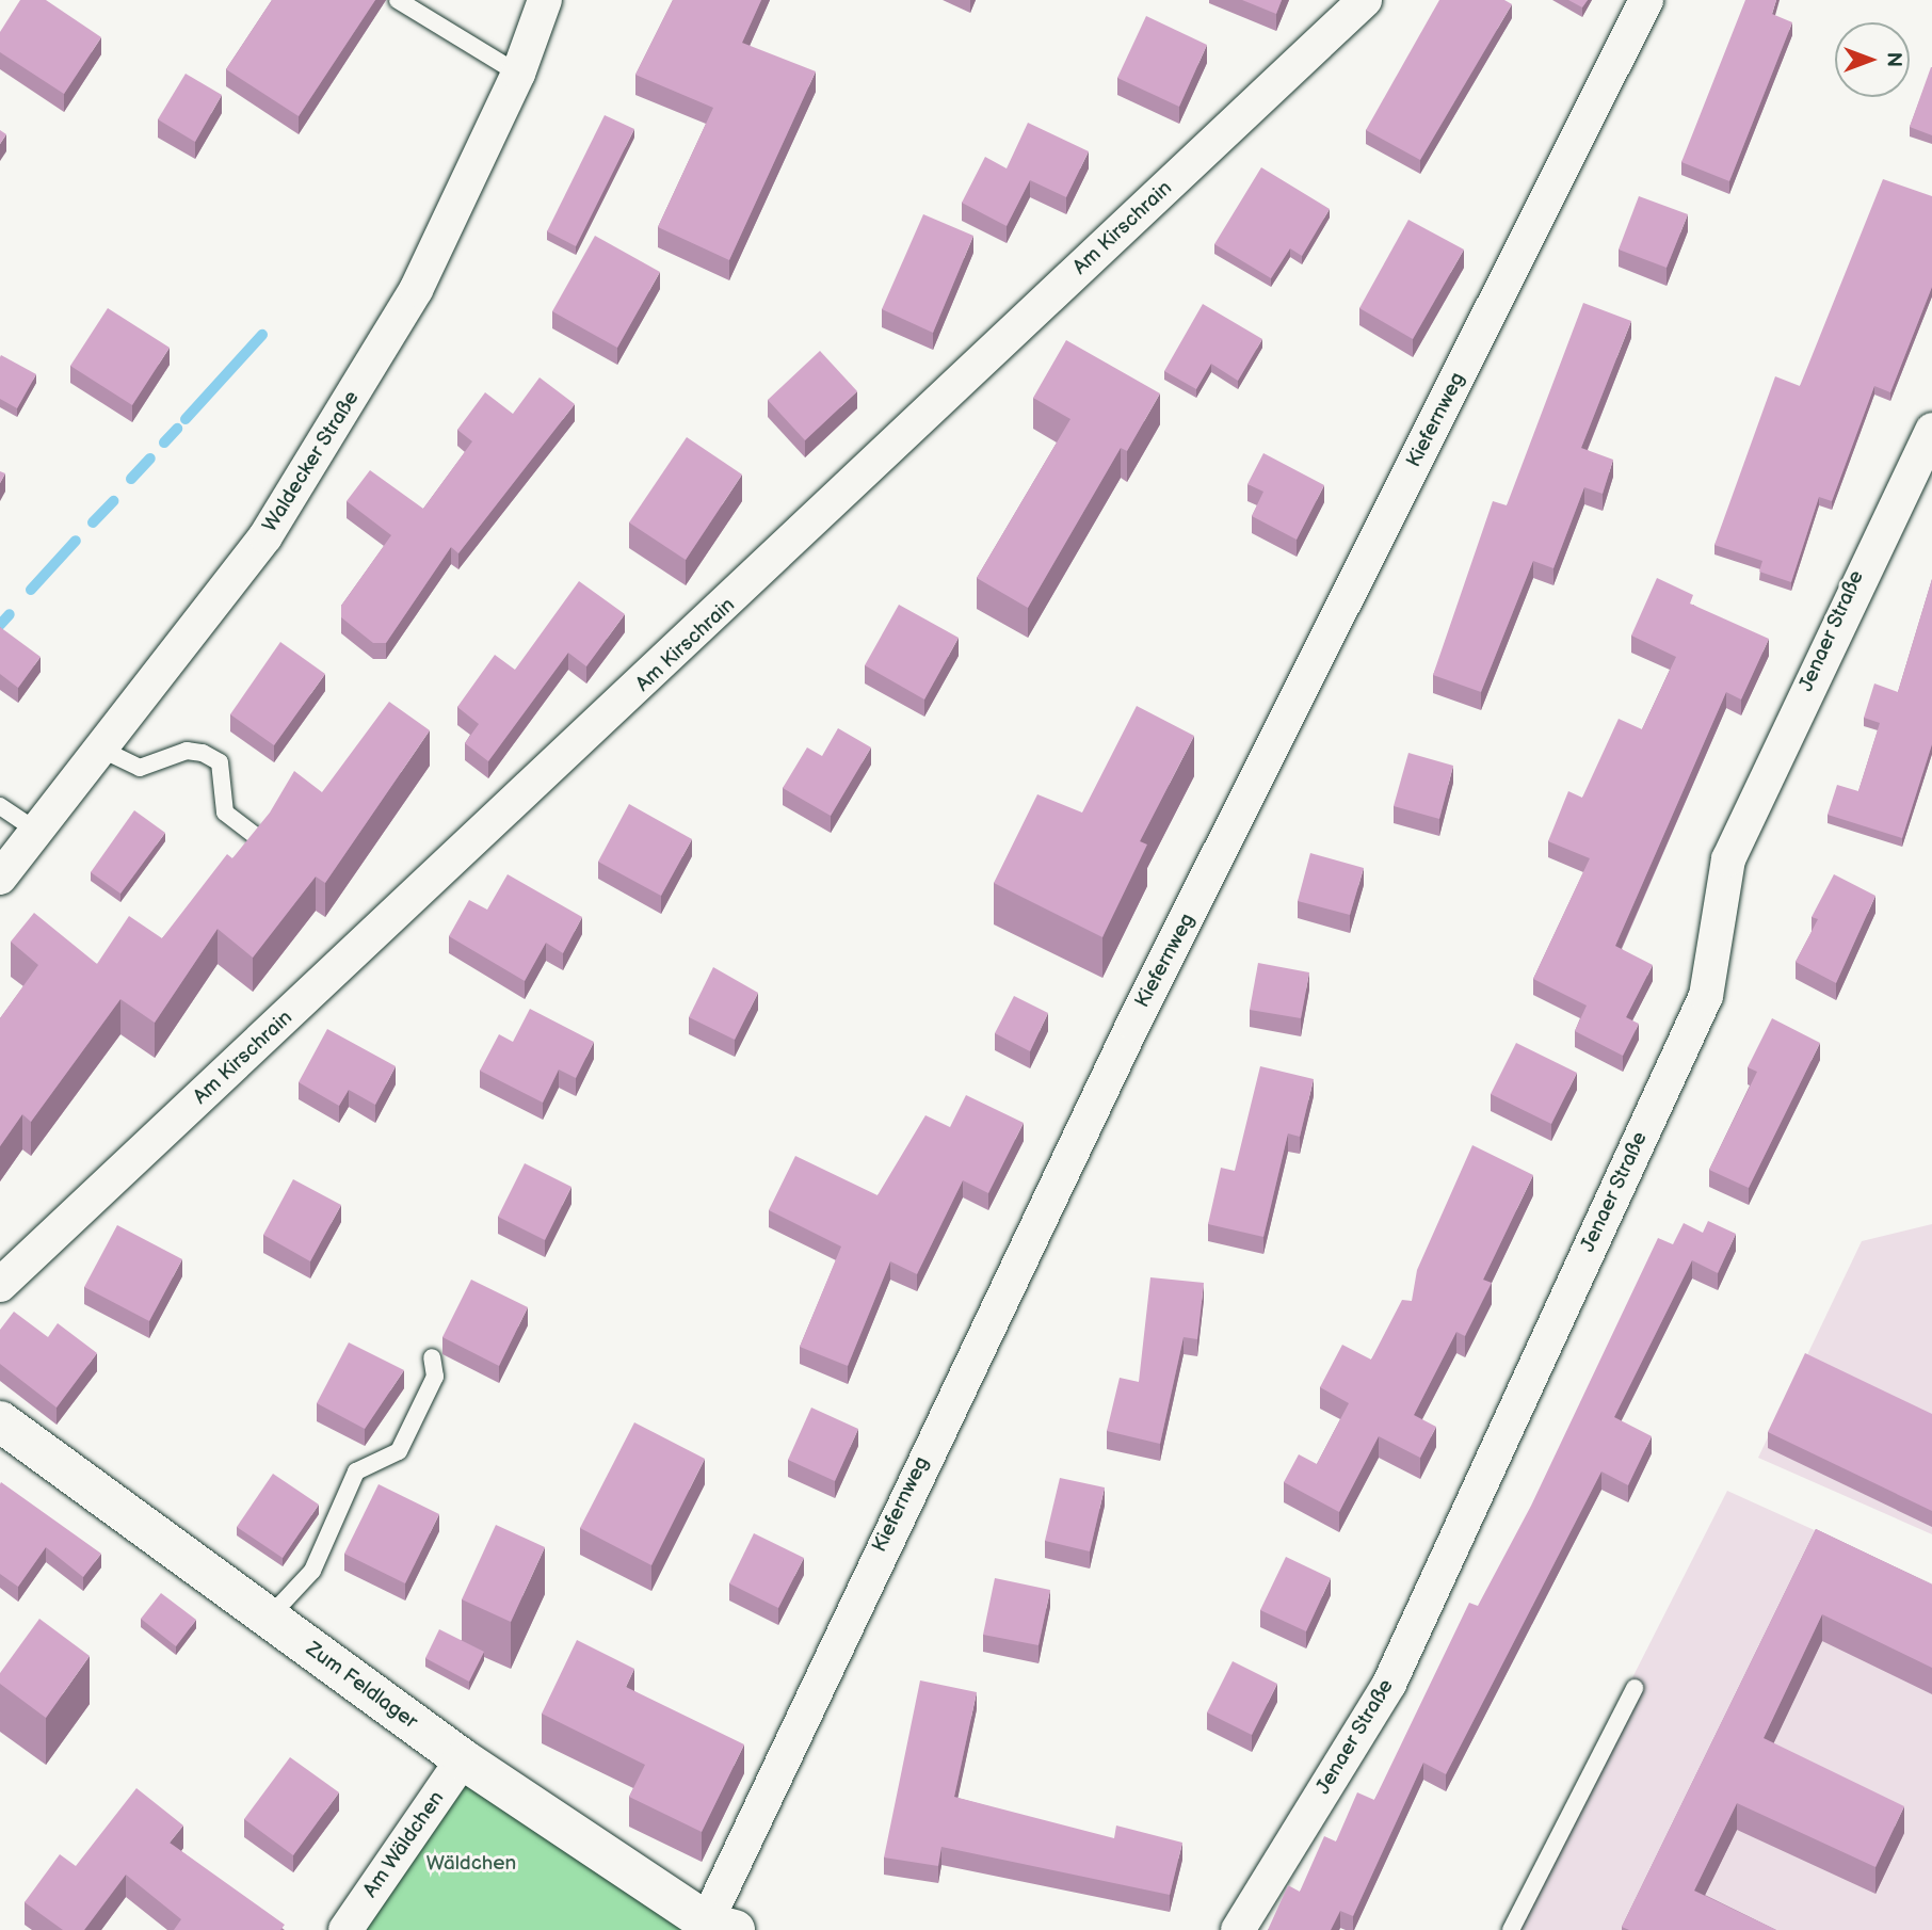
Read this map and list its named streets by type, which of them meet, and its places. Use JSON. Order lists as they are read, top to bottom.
{
  "streets": {
    "street": [
      "Am Kirschrain",
      "Kiefernweg",
      "Waldecker Straße",
      "Jenaer Straße",
      "Zum Feldlager",
      "Am Wäldchen"
    ]
  },
  "crossings": [
    ["Kiefernweg", "Zum Feldlager"],
    ["Zum Feldlager", "Am Wäldchen"]
  ],
  "parks": ["Wäldchen"],
  "north": "right"
}
